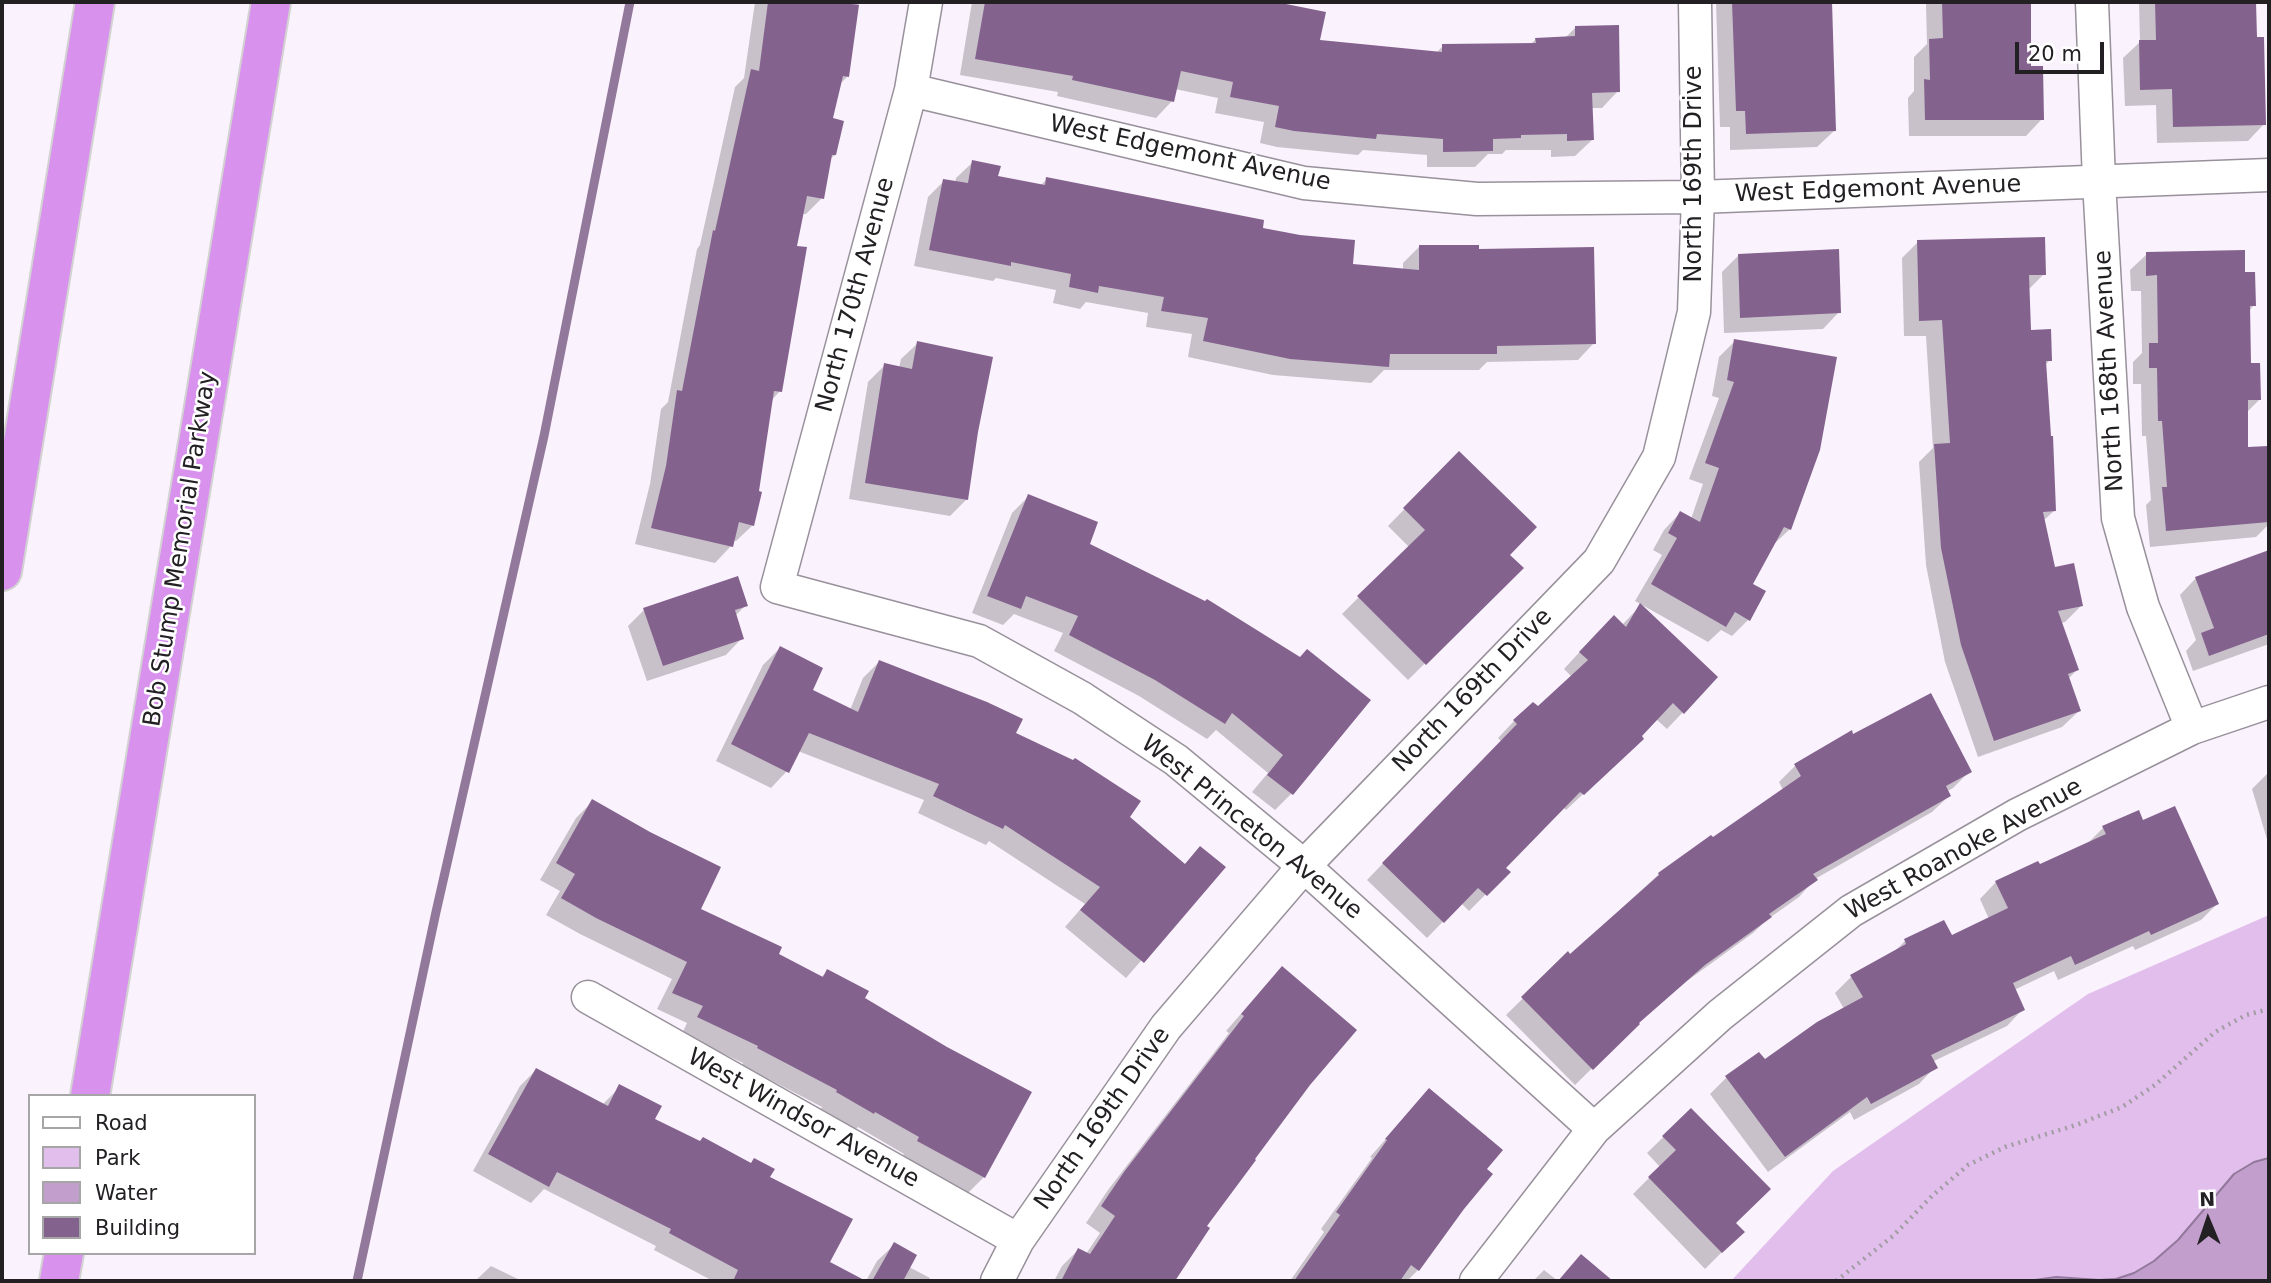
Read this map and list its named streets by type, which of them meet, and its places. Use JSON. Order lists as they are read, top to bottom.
{
  "streets": {
    "highway": ["Bob Stump Memorial Parkway"],
    "street": [
      "West Edgemont Avenue",
      "North 169th Drive",
      "North 170th Avenue",
      "North 168th Avenue",
      "West Princeton Avenue",
      "West Roanoke Avenue",
      "West Windsor Avenue"
    ]
  },
  "crossings": [
    ["West Edgemont Avenue", "North 169th Drive"],
    ["West Edgemont Avenue", "North 170th Avenue"],
    ["West Edgemont Avenue", "North 168th Avenue"],
    ["North 169th Drive", "West Princeton Avenue"],
    ["North 169th Drive", "West Windsor Avenue"],
    ["North 170th Avenue", "West Princeton Avenue"],
    ["North 168th Avenue", "West Roanoke Avenue"],
    ["West Princeton Avenue", "West Roanoke Avenue"]
  ],
  "legend": [
    "Road",
    "Park",
    "Water",
    "Building"
  ],
  "scale_bar": "20 m",
  "north": "top"
}
